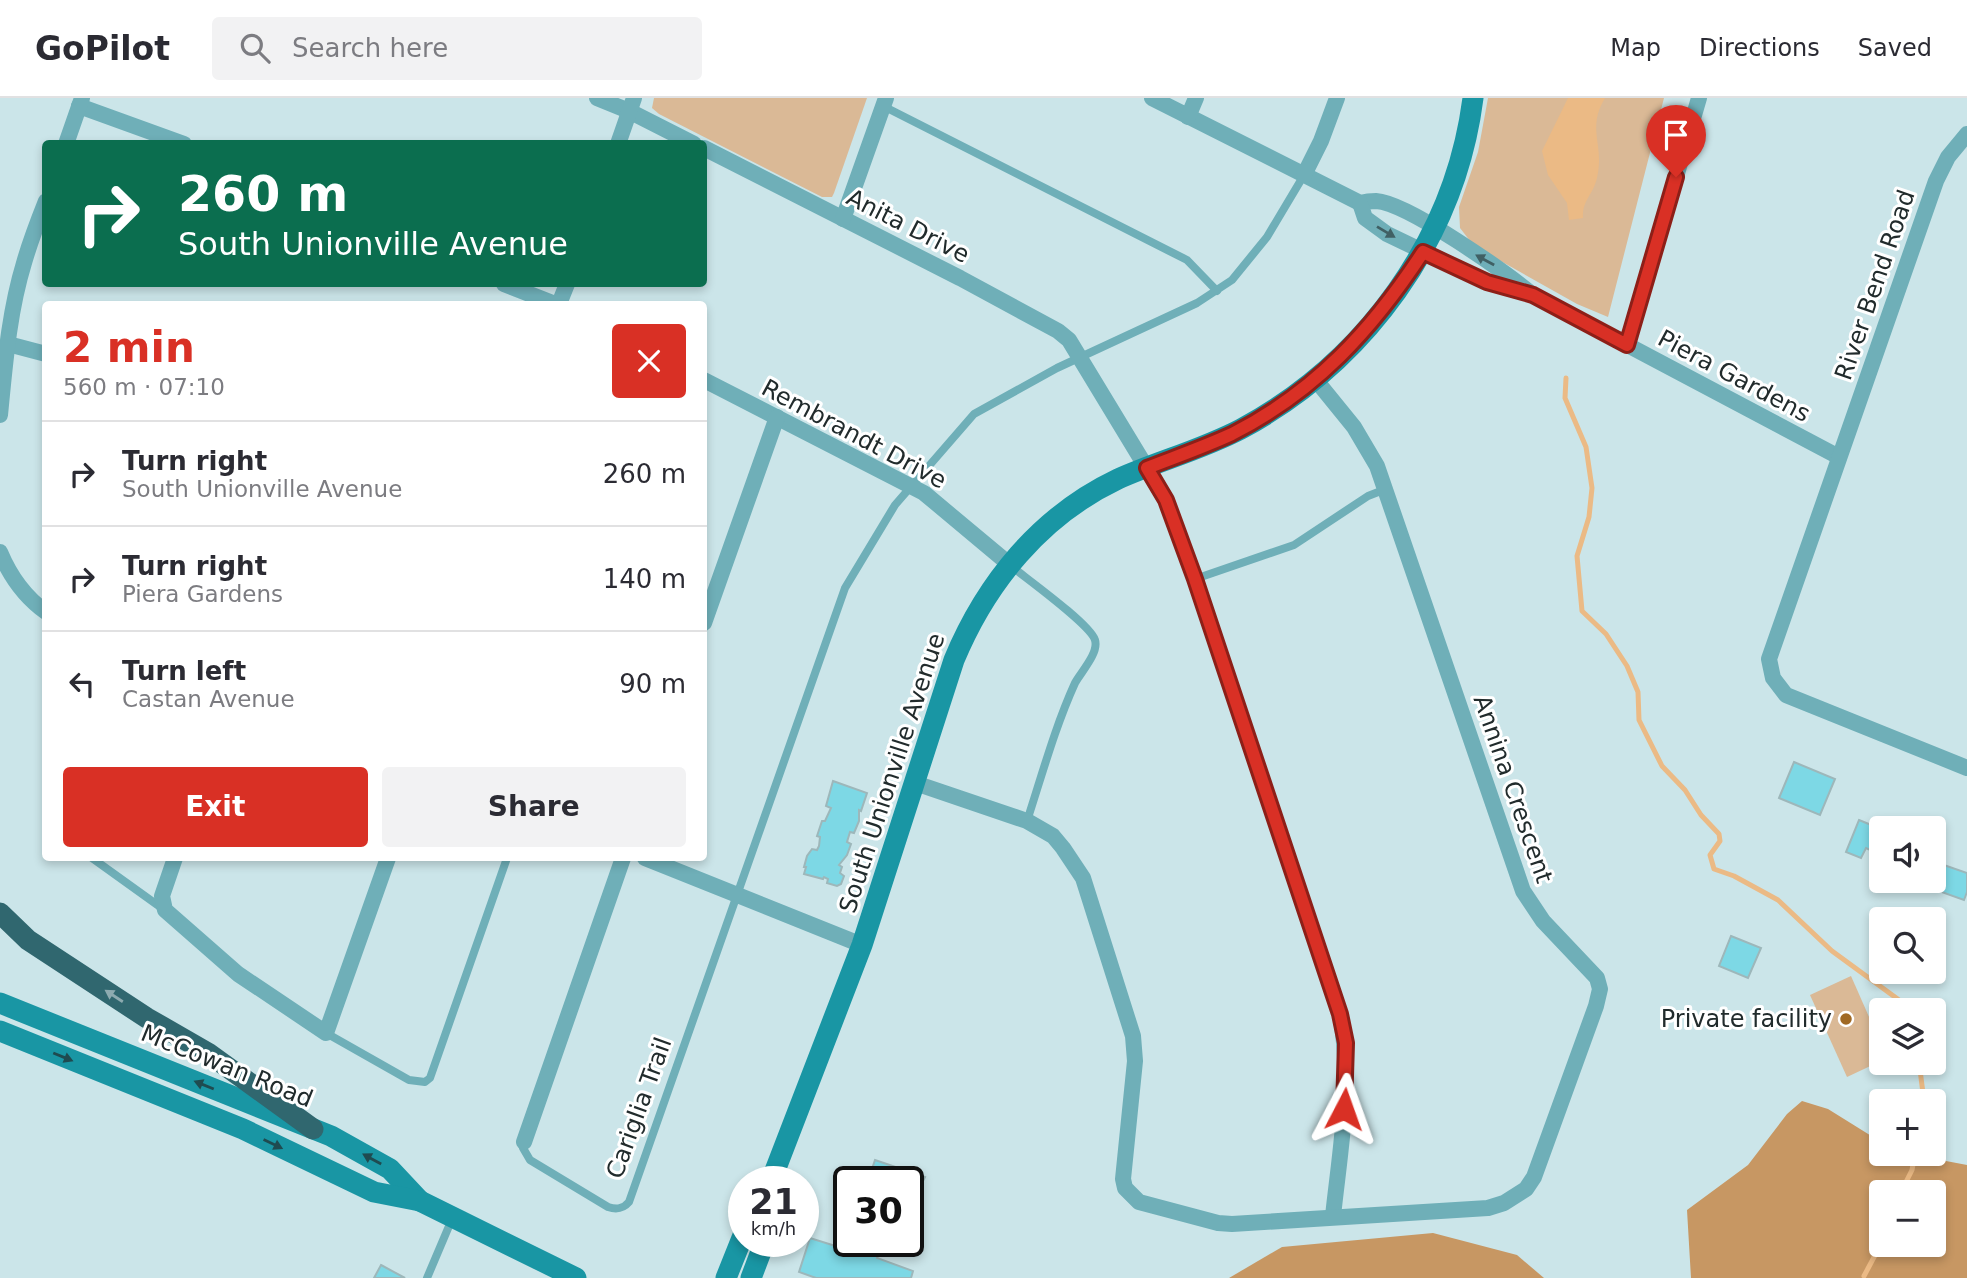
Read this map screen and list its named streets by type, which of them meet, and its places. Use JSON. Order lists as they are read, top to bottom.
{
  "streets": {
    "street": [
      "Anita Drive",
      "River Bend Road",
      "Piera Gardens",
      "Rembrandt Drive",
      "South Unionville Avenue",
      "Annina Crescent",
      "McCowan Road",
      "Cariglia Trail"
    ]
  },
  "crossings": [
    ["River Bend Road", "Piera Gardens"],
    ["Piera Gardens", "South Unionville Avenue"],
    ["Rembrandt Drive", "South Unionville Avenue"],
    ["South Unionville Avenue", "Annina Crescent"]
  ],
  "places": ["Private facility"],
  "page": {
    "header": "GoPilot",
    "search": "Search here",
    "nav": ["Map", "Directions", "Saved"],
    "turn": ["260 m", "South Unionville Avenue"],
    "heading": ["2 min", "560 m · 07:10"],
    "list": [
      {
        "name": "Turn right",
        "note": "South Unionville Avenue",
        "value": "260 m"
      },
      {
        "name": "Turn right",
        "note": "Piera Gardens",
        "value": "140 m"
      },
      {
        "name": "Turn left",
        "note": "Castan Avenue",
        "value": "90 m"
      }
    ],
    "buttons": ["Exit", "Share"],
    "map_buttons": ["+", "−"],
    "speed": "21 km/h",
    "limit": "30"
  }
}
